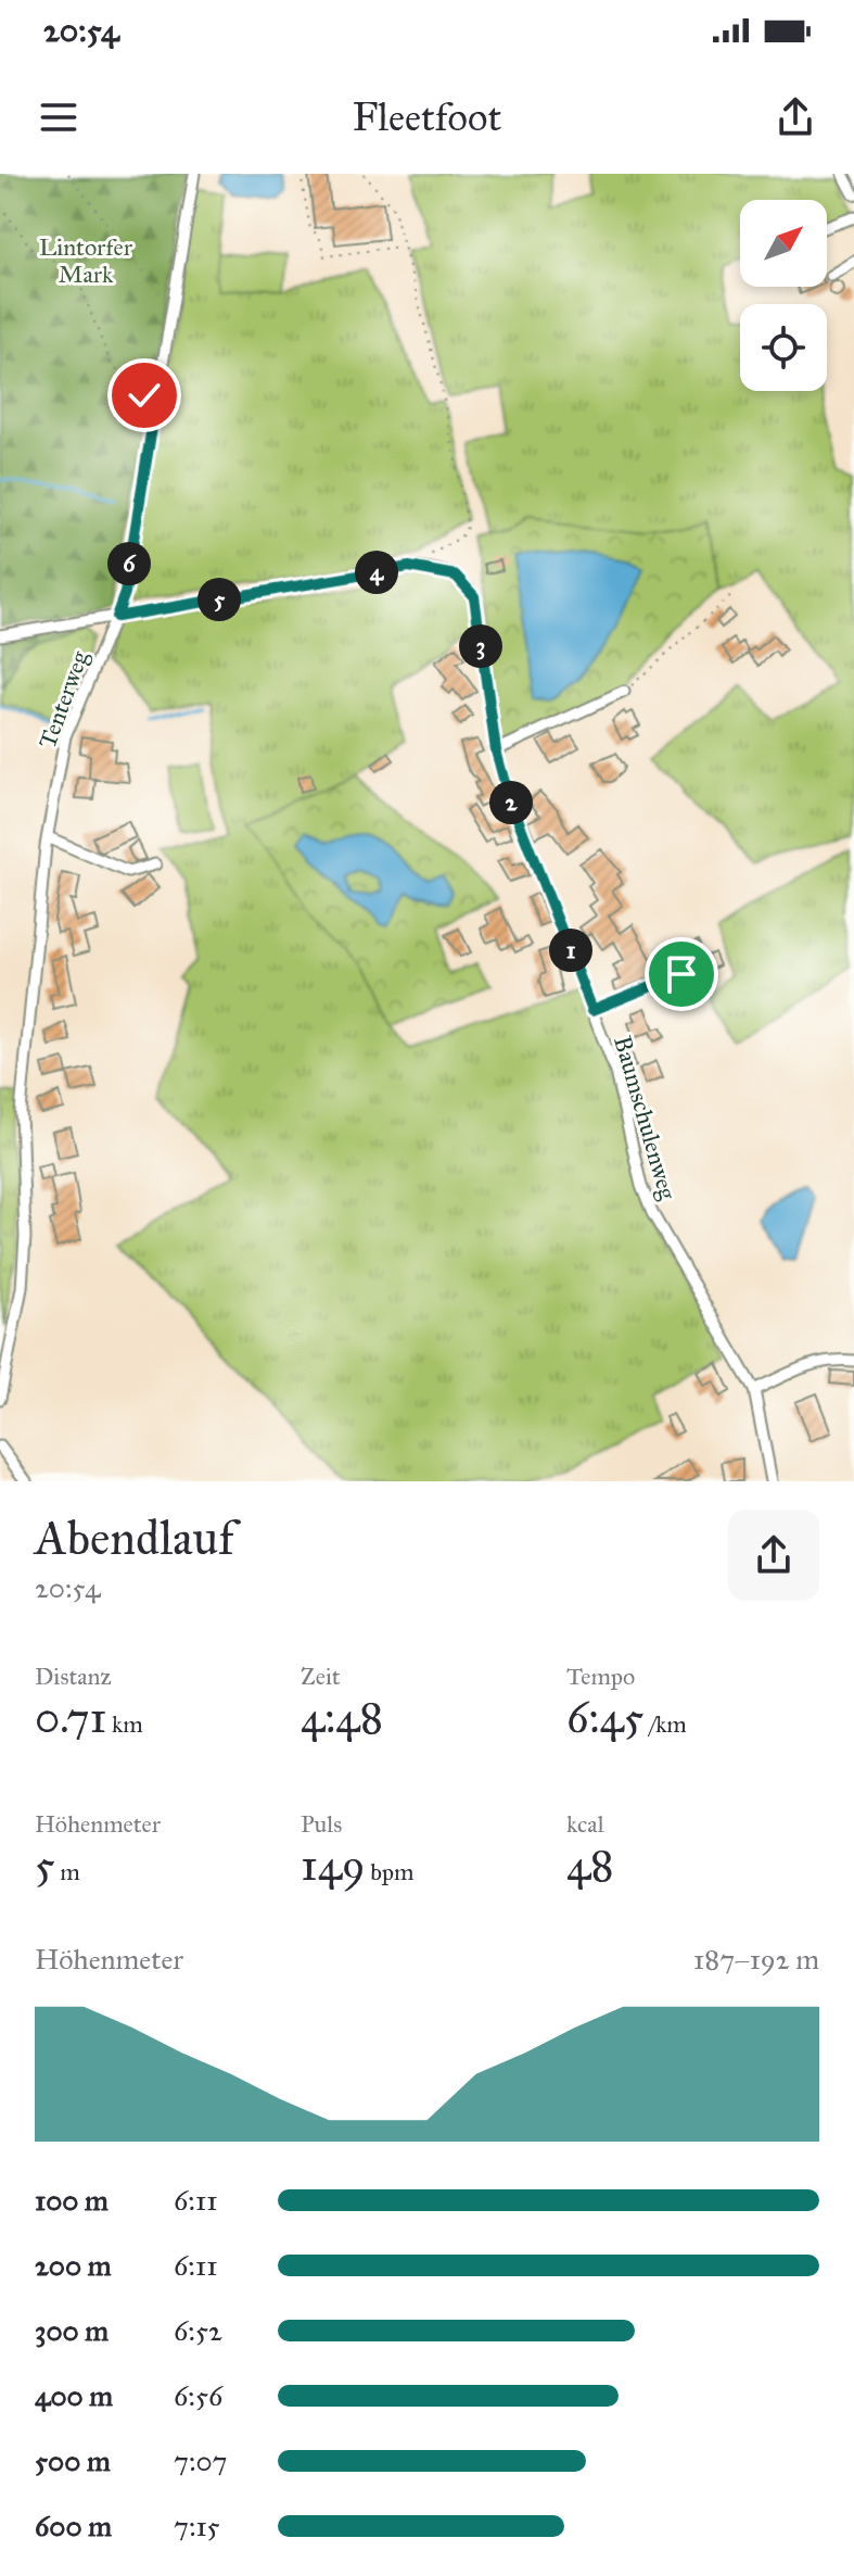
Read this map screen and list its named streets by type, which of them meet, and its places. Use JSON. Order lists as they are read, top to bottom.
{
  "streets": {
    "street": ["Tenterweg", "Baumschulenweg"]
  },
  "crossings": [
    ["Tenterweg", "Baumschulenweg"]
  ],
  "parks": ["Lintorfer Mark"],
  "north": "top right",
  "page": {
    "status": "20:54",
    "header": "Fleetfoot",
    "pins": [
      "6",
      "4",
      "5",
      "3",
      "2",
      "1"
    ],
    "heading": ["Abendlauf", "20:54"],
    "stats": [
      ["Distanz", "0.71 km"],
      ["Zeit", "4:48"],
      ["Tempo", "6:45 /km"],
      ["Höhenmeter", "5 m"],
      ["Puls", "149 bpm"],
      ["kcal", "48"]
    ],
    "chart": ["Höhenmeter", "187–192 m"],
    "list": [
      {
        "name": "100 m",
        "note": "6:11"
      },
      {
        "name": "200 m",
        "note": "6:11"
      },
      {
        "name": "300 m",
        "note": "6:52"
      },
      {
        "name": "400 m",
        "note": "6:56"
      },
      {
        "name": "500 m",
        "note": "7:07"
      },
      {
        "name": "600 m",
        "note": "7:15"
      }
    ]
  }
}
